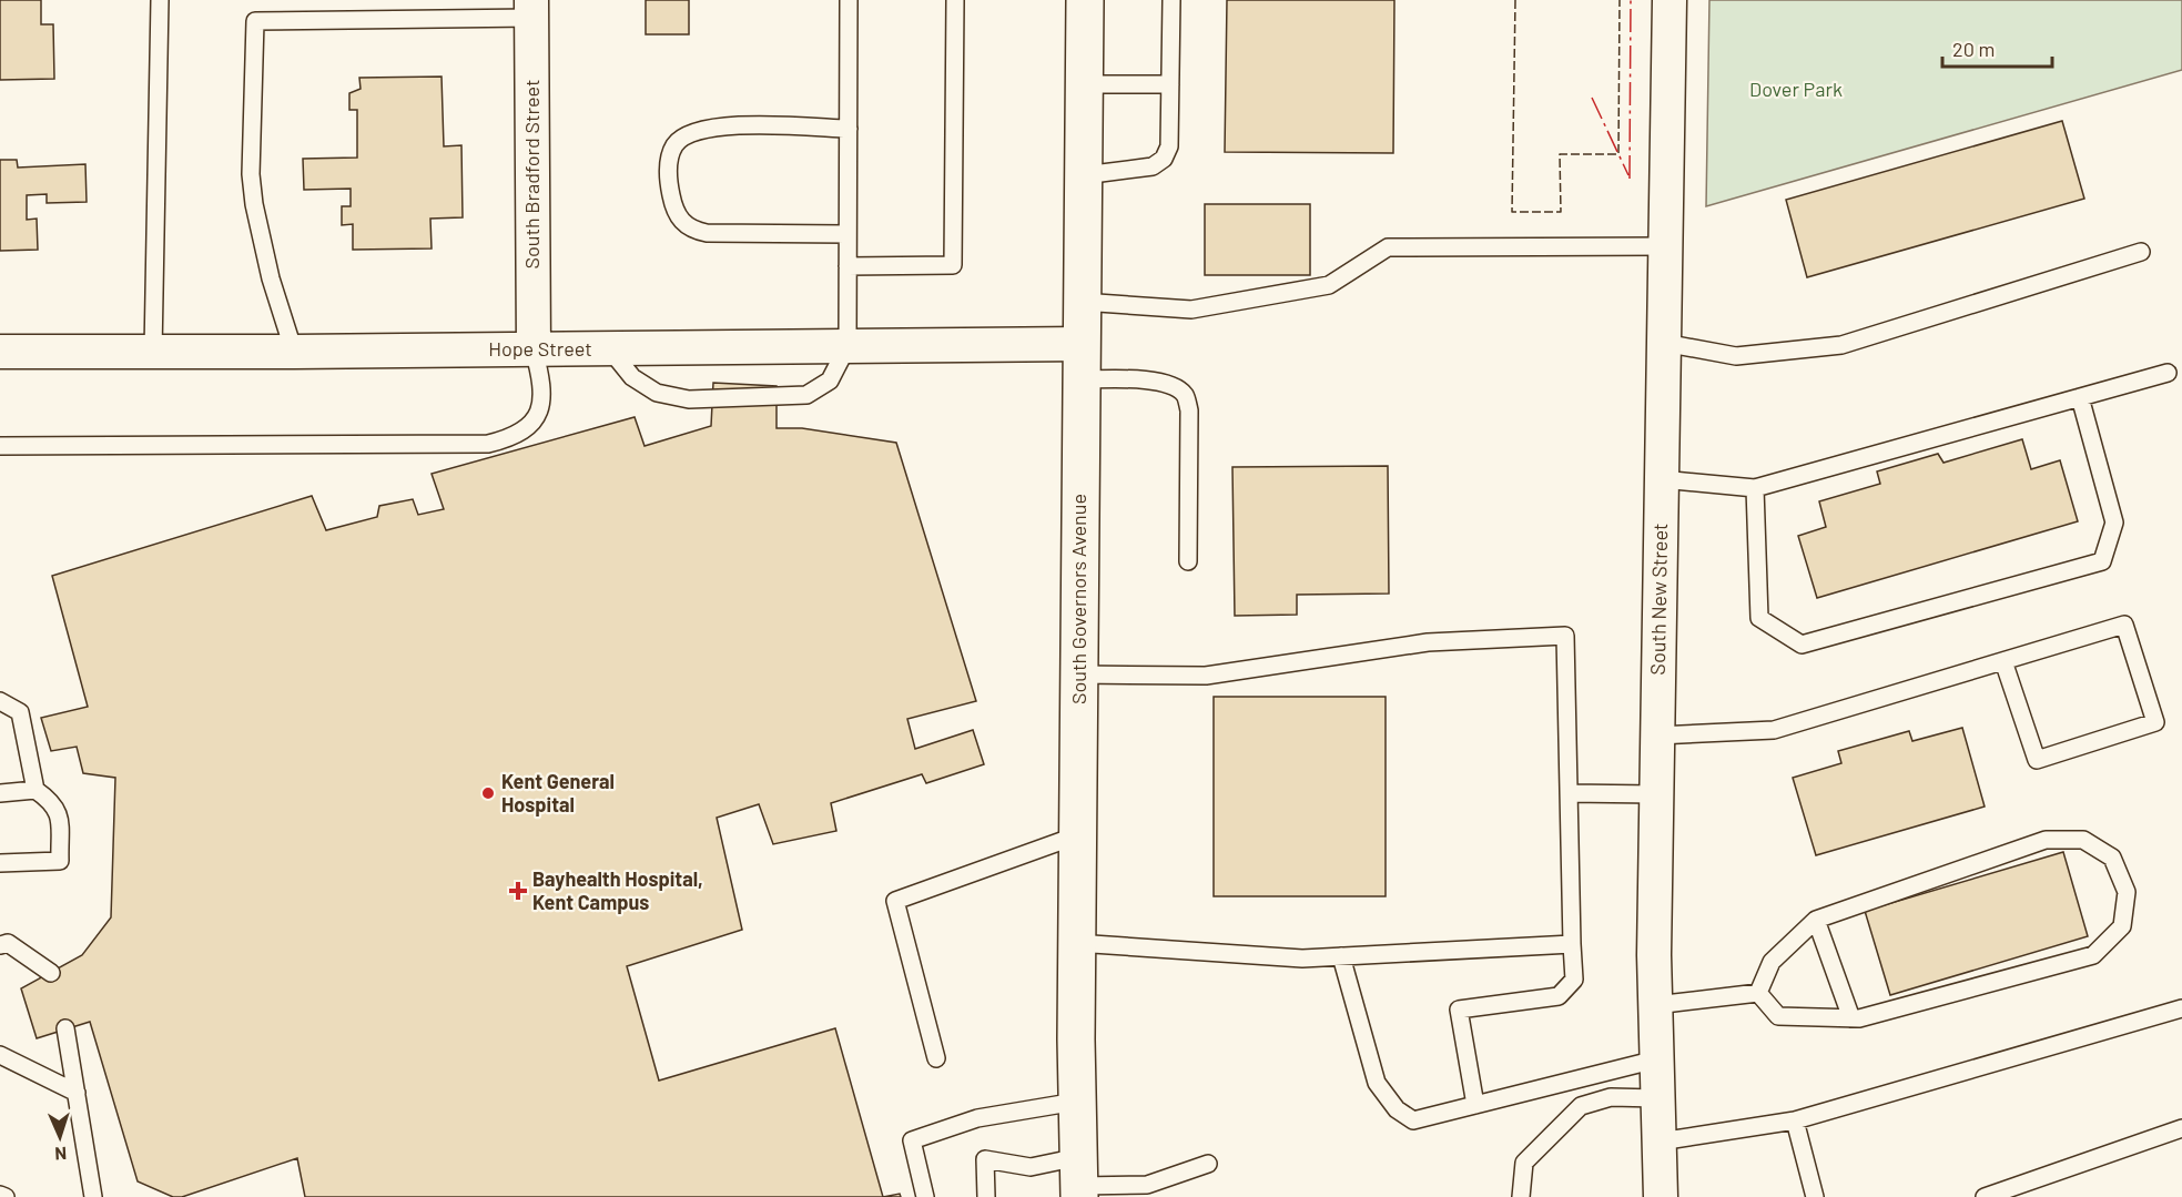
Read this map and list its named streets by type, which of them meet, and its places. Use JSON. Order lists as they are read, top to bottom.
{
  "streets": {
    "main road": ["South Governors Avenue"],
    "street": ["South Bradford Street", "Hope Street", "South New Street"]
  },
  "crossings": [
    ["South Bradford Street", "Hope Street"],
    ["Hope Street", "South Governors Avenue"]
  ],
  "parks": ["Dover Park"],
  "places": {
    "other": ["Kent General Hospital"],
    "health": ["Bayhealth Hospital, Kent Campus"]
  },
  "scale_bar": "20 m",
  "north": "bottom"
}
